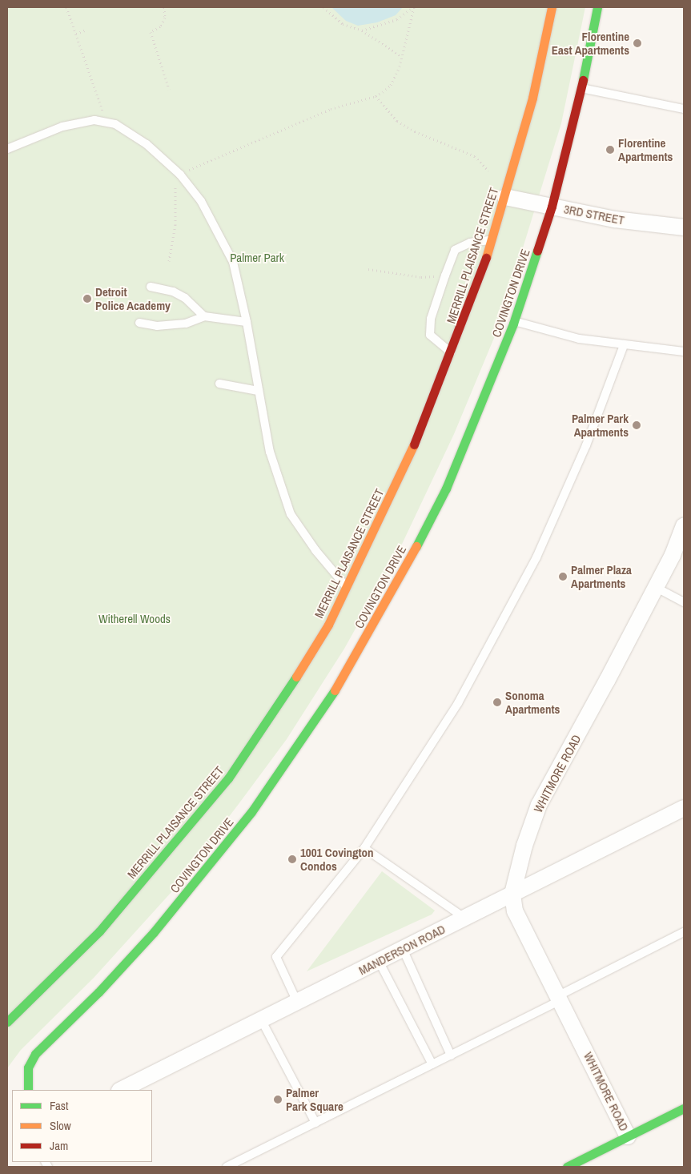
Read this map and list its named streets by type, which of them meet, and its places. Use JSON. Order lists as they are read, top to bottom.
{
  "streets": {
    "street": [
      "3RD STREET",
      "MERRILL PLAISANCE STREET",
      "COVINGTON DRIVE",
      "WHITMORE ROAD",
      "MANDERSON ROAD"
    ]
  },
  "crossings": [
    ["3RD STREET", "MERRILL PLAISANCE STREET"],
    ["3RD STREET", "COVINGTON DRIVE"],
    ["WHITMORE ROAD", "MANDERSON ROAD"]
  ],
  "parks": ["Palmer Park", "Witherell Woods"],
  "places": [
    "Florentine East Apartments",
    "Florentine Apartments",
    "Detroit Police Academy",
    "Palmer Park Apartments",
    "Palmer Plaza Apartments",
    "Sonoma Apartments",
    "1001 Covington Condos",
    "Palmer Park Square"
  ],
  "legend": ["Fast", "Slow", "Jam"]
}
